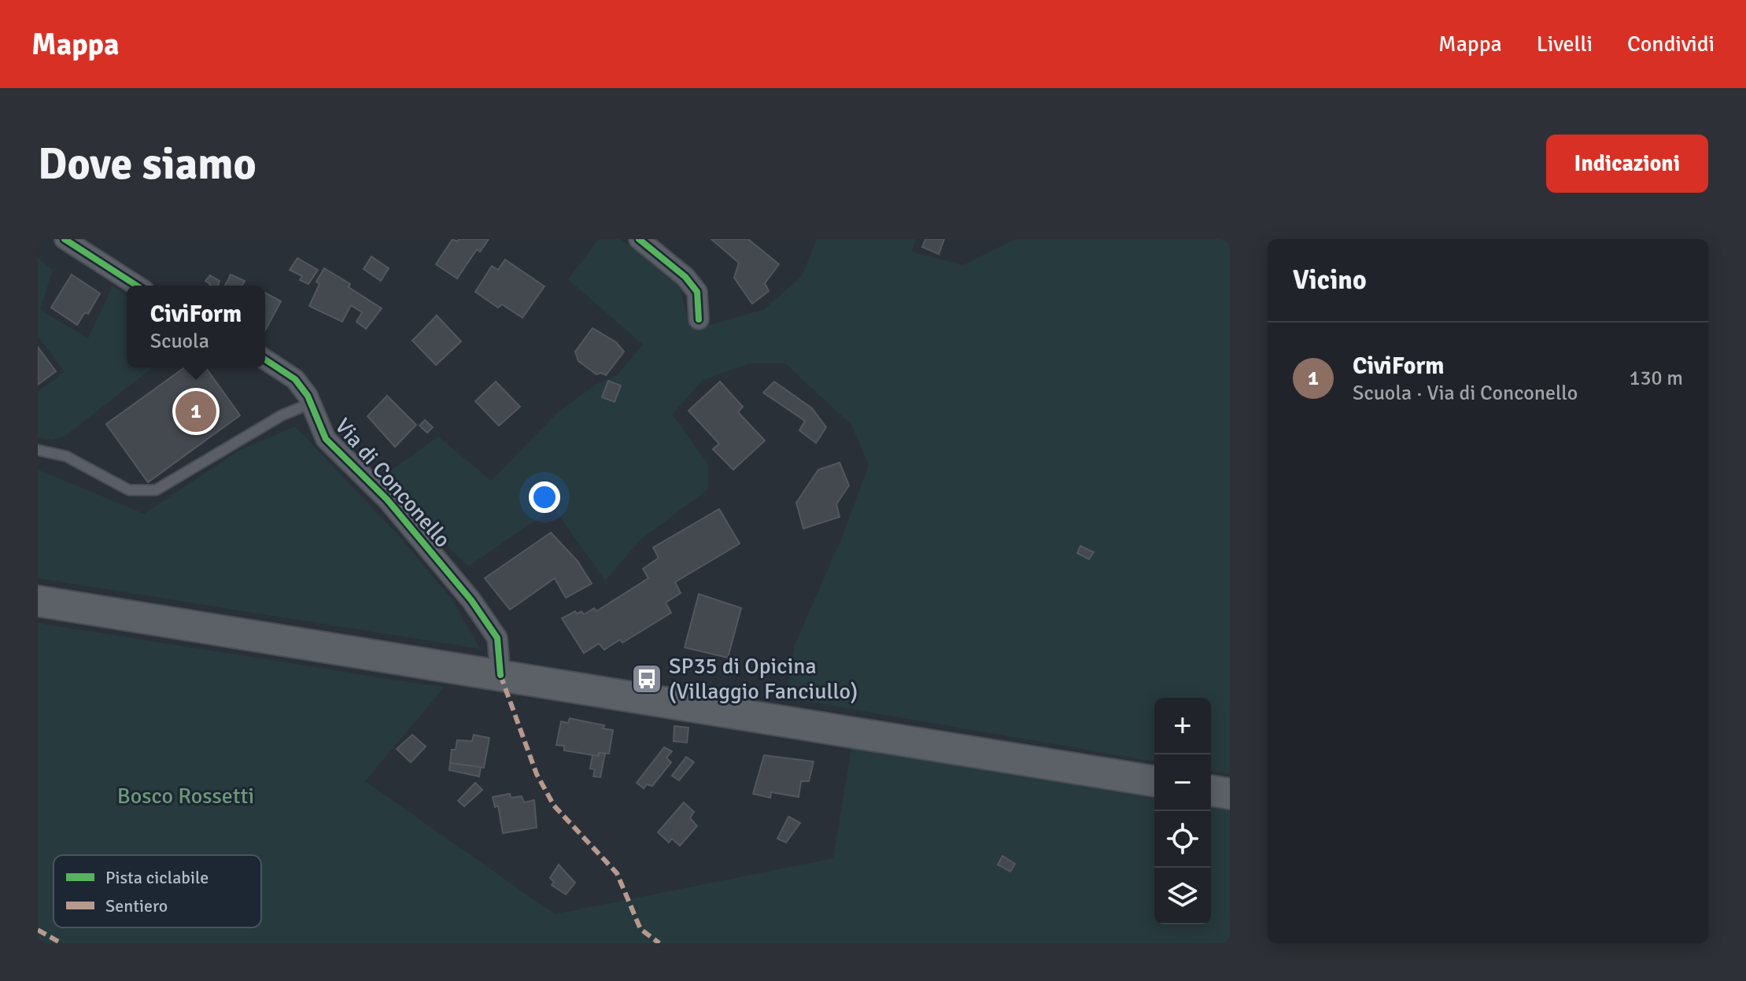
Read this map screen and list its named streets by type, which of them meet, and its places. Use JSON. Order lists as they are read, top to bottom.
{
  "streets": {
    "street": ["Via di Conconello"]
  },
  "parks": ["Bosco Rossetti"],
  "places": {
    "bus stop": ["SP35 di Opicina (Villaggio Fanciullo)"]
  },
  "legend": ["Pista ciclabile", "Sentiero"],
  "page": {
    "header": "Mappa",
    "nav": ["Mappa", "Livelli", "Condividi"],
    "buttons": "Indicazioni",
    "title": "Dove siamo",
    "heading": "Vicino",
    "popup": ["CiviForm", "Scuola"],
    "list": [
      {
        "mark": "1",
        "name": "CiviForm",
        "note": "Scuola · Via di Conconello",
        "value": "130 m"
      }
    ],
    "pins": "1",
    "map_buttons": ["+", "−"]
  }
}
